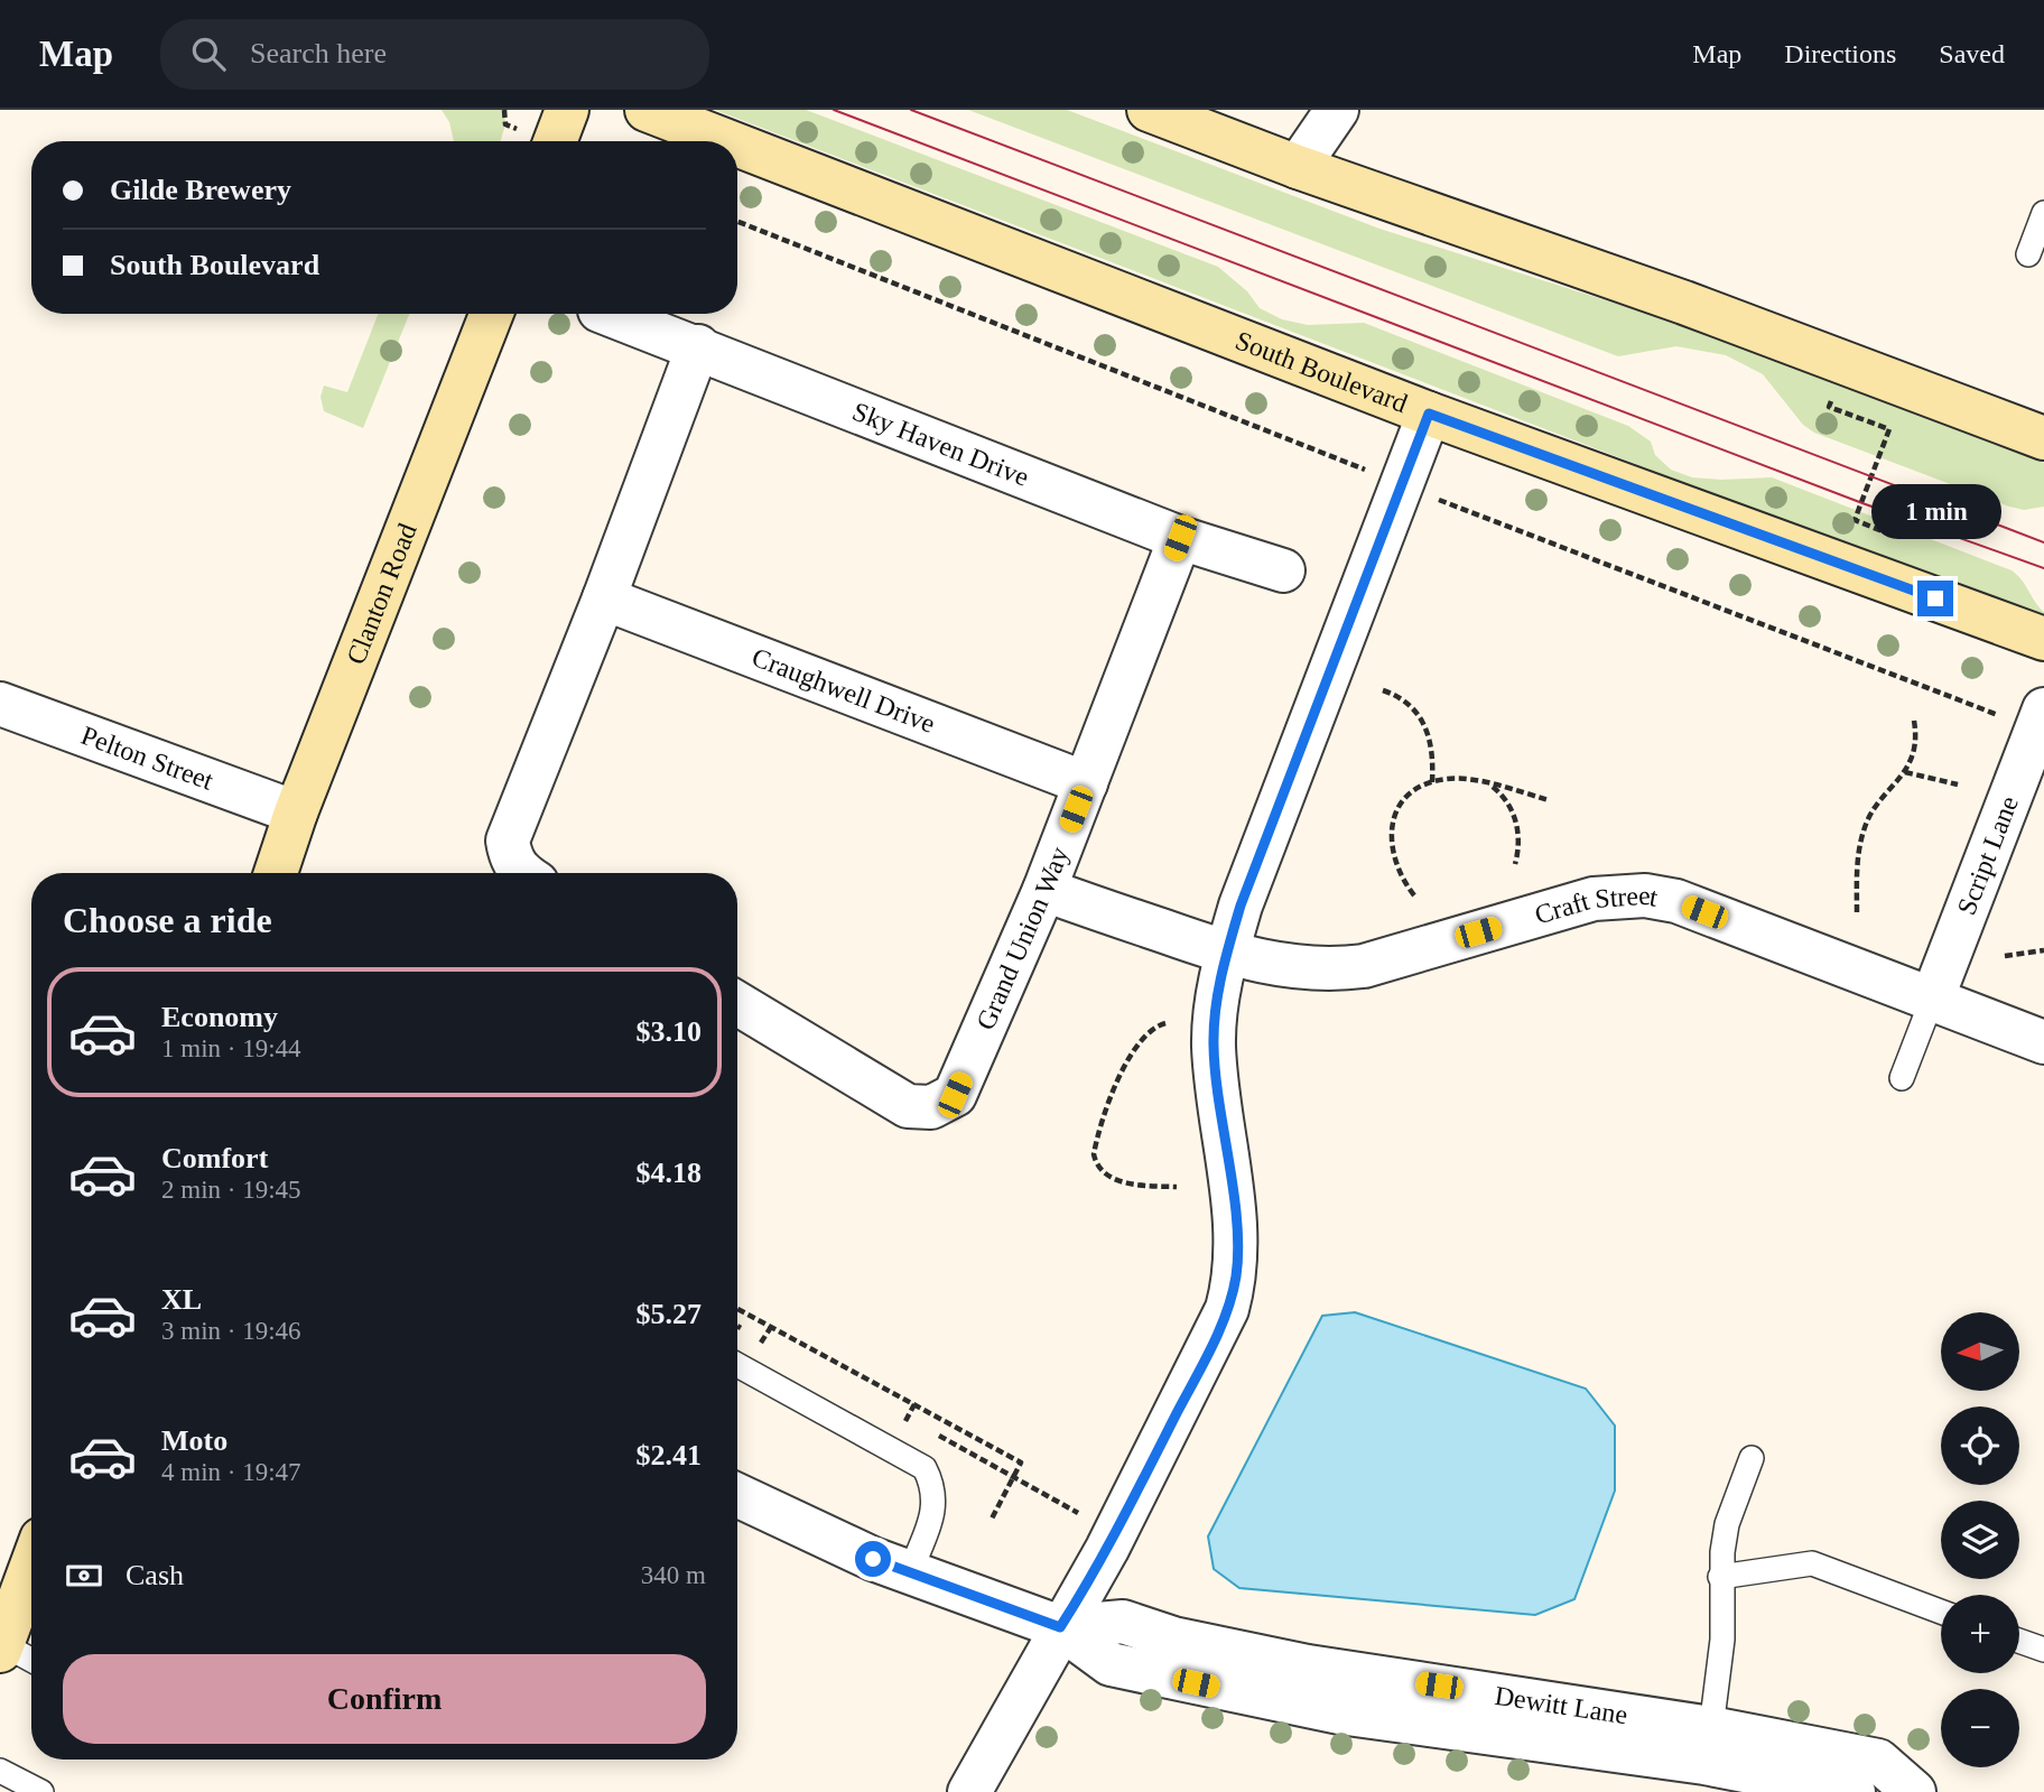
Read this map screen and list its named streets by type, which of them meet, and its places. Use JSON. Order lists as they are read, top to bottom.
{
  "streets": {
    "main road": ["South Boulevard", "Clanton Road"],
    "street": [
      "Sky Haven Drive",
      "Craughwell Drive",
      "Pelton Street",
      "Script Lane",
      "Craft Street",
      "Grand Union Way",
      "Dewitt Lane"
    ]
  },
  "crossings": [
    ["Sky Haven Drive", "Grand Union Way"],
    ["Clanton Road", "Pelton Street"],
    ["Craughwell Drive", "Grand Union Way"],
    ["Script Lane", "Craft Street"],
    ["Craft Street", "Grand Union Way"]
  ],
  "north": "left",
  "page": {
    "header": "Map",
    "search": "Search here",
    "nav": ["Map", "Directions", "Saved"],
    "banner": ["Gilde Brewery", "South Boulevard"],
    "bubble": "1 min",
    "heading": "Choose a ride",
    "list": [
      {
        "name": "Economy",
        "note": "1 min · 19:44",
        "value": "$3.10"
      },
      {
        "name": "Comfort",
        "note": "2 min · 19:45",
        "value": "$4.18"
      },
      {
        "name": "XL",
        "note": "3 min · 19:46",
        "value": "$5.27"
      },
      {
        "name": "Moto",
        "note": "4 min · 19:47",
        "value": "$2.41"
      }
    ],
    "map_buttons": ["+", "−"],
    "pay": ["Cash", "340 m"],
    "buttons": "Confirm"
  }
}
